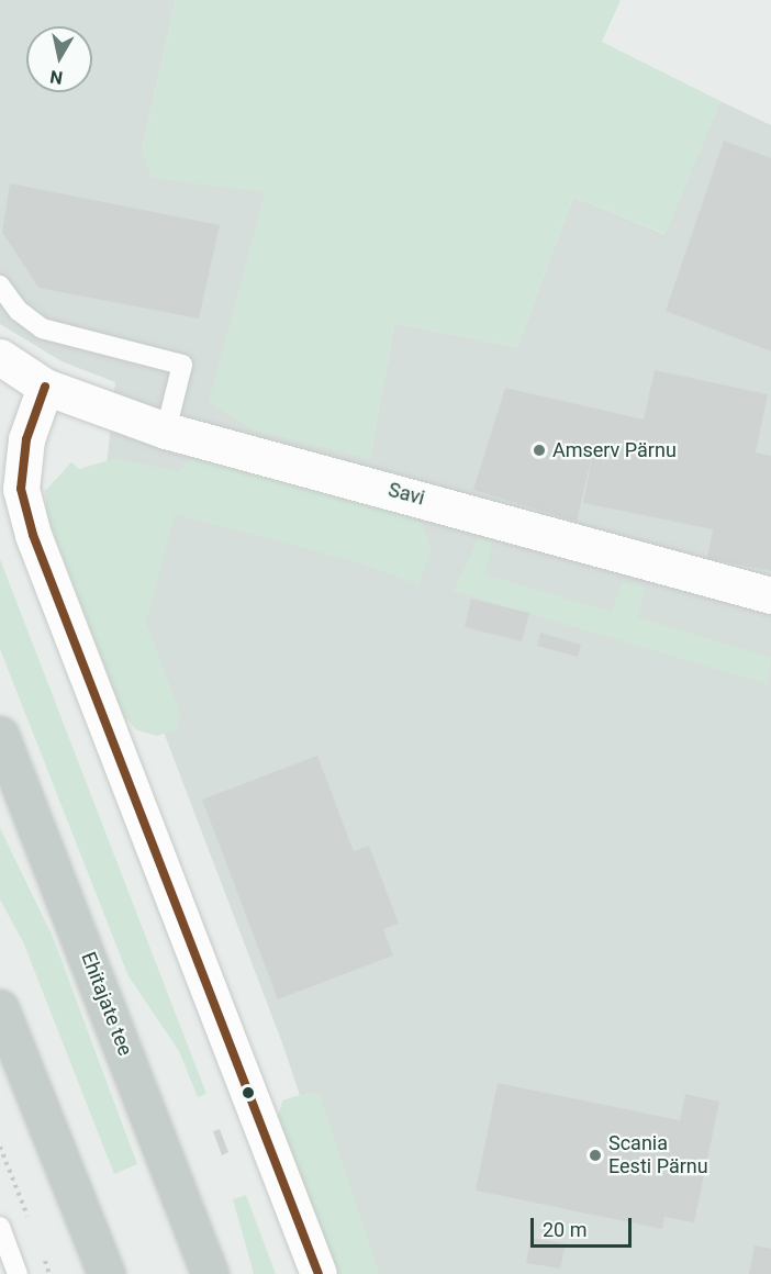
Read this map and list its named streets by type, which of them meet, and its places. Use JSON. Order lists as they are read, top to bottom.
{
  "streets": {
    "highway": ["Ehitajate tee"],
    "street": ["Savi"]
  },
  "places": ["Amserv Pärnu", "Scania Eesti Pärnu"],
  "scale_bar": "20 m",
  "north": "bottom"
}
